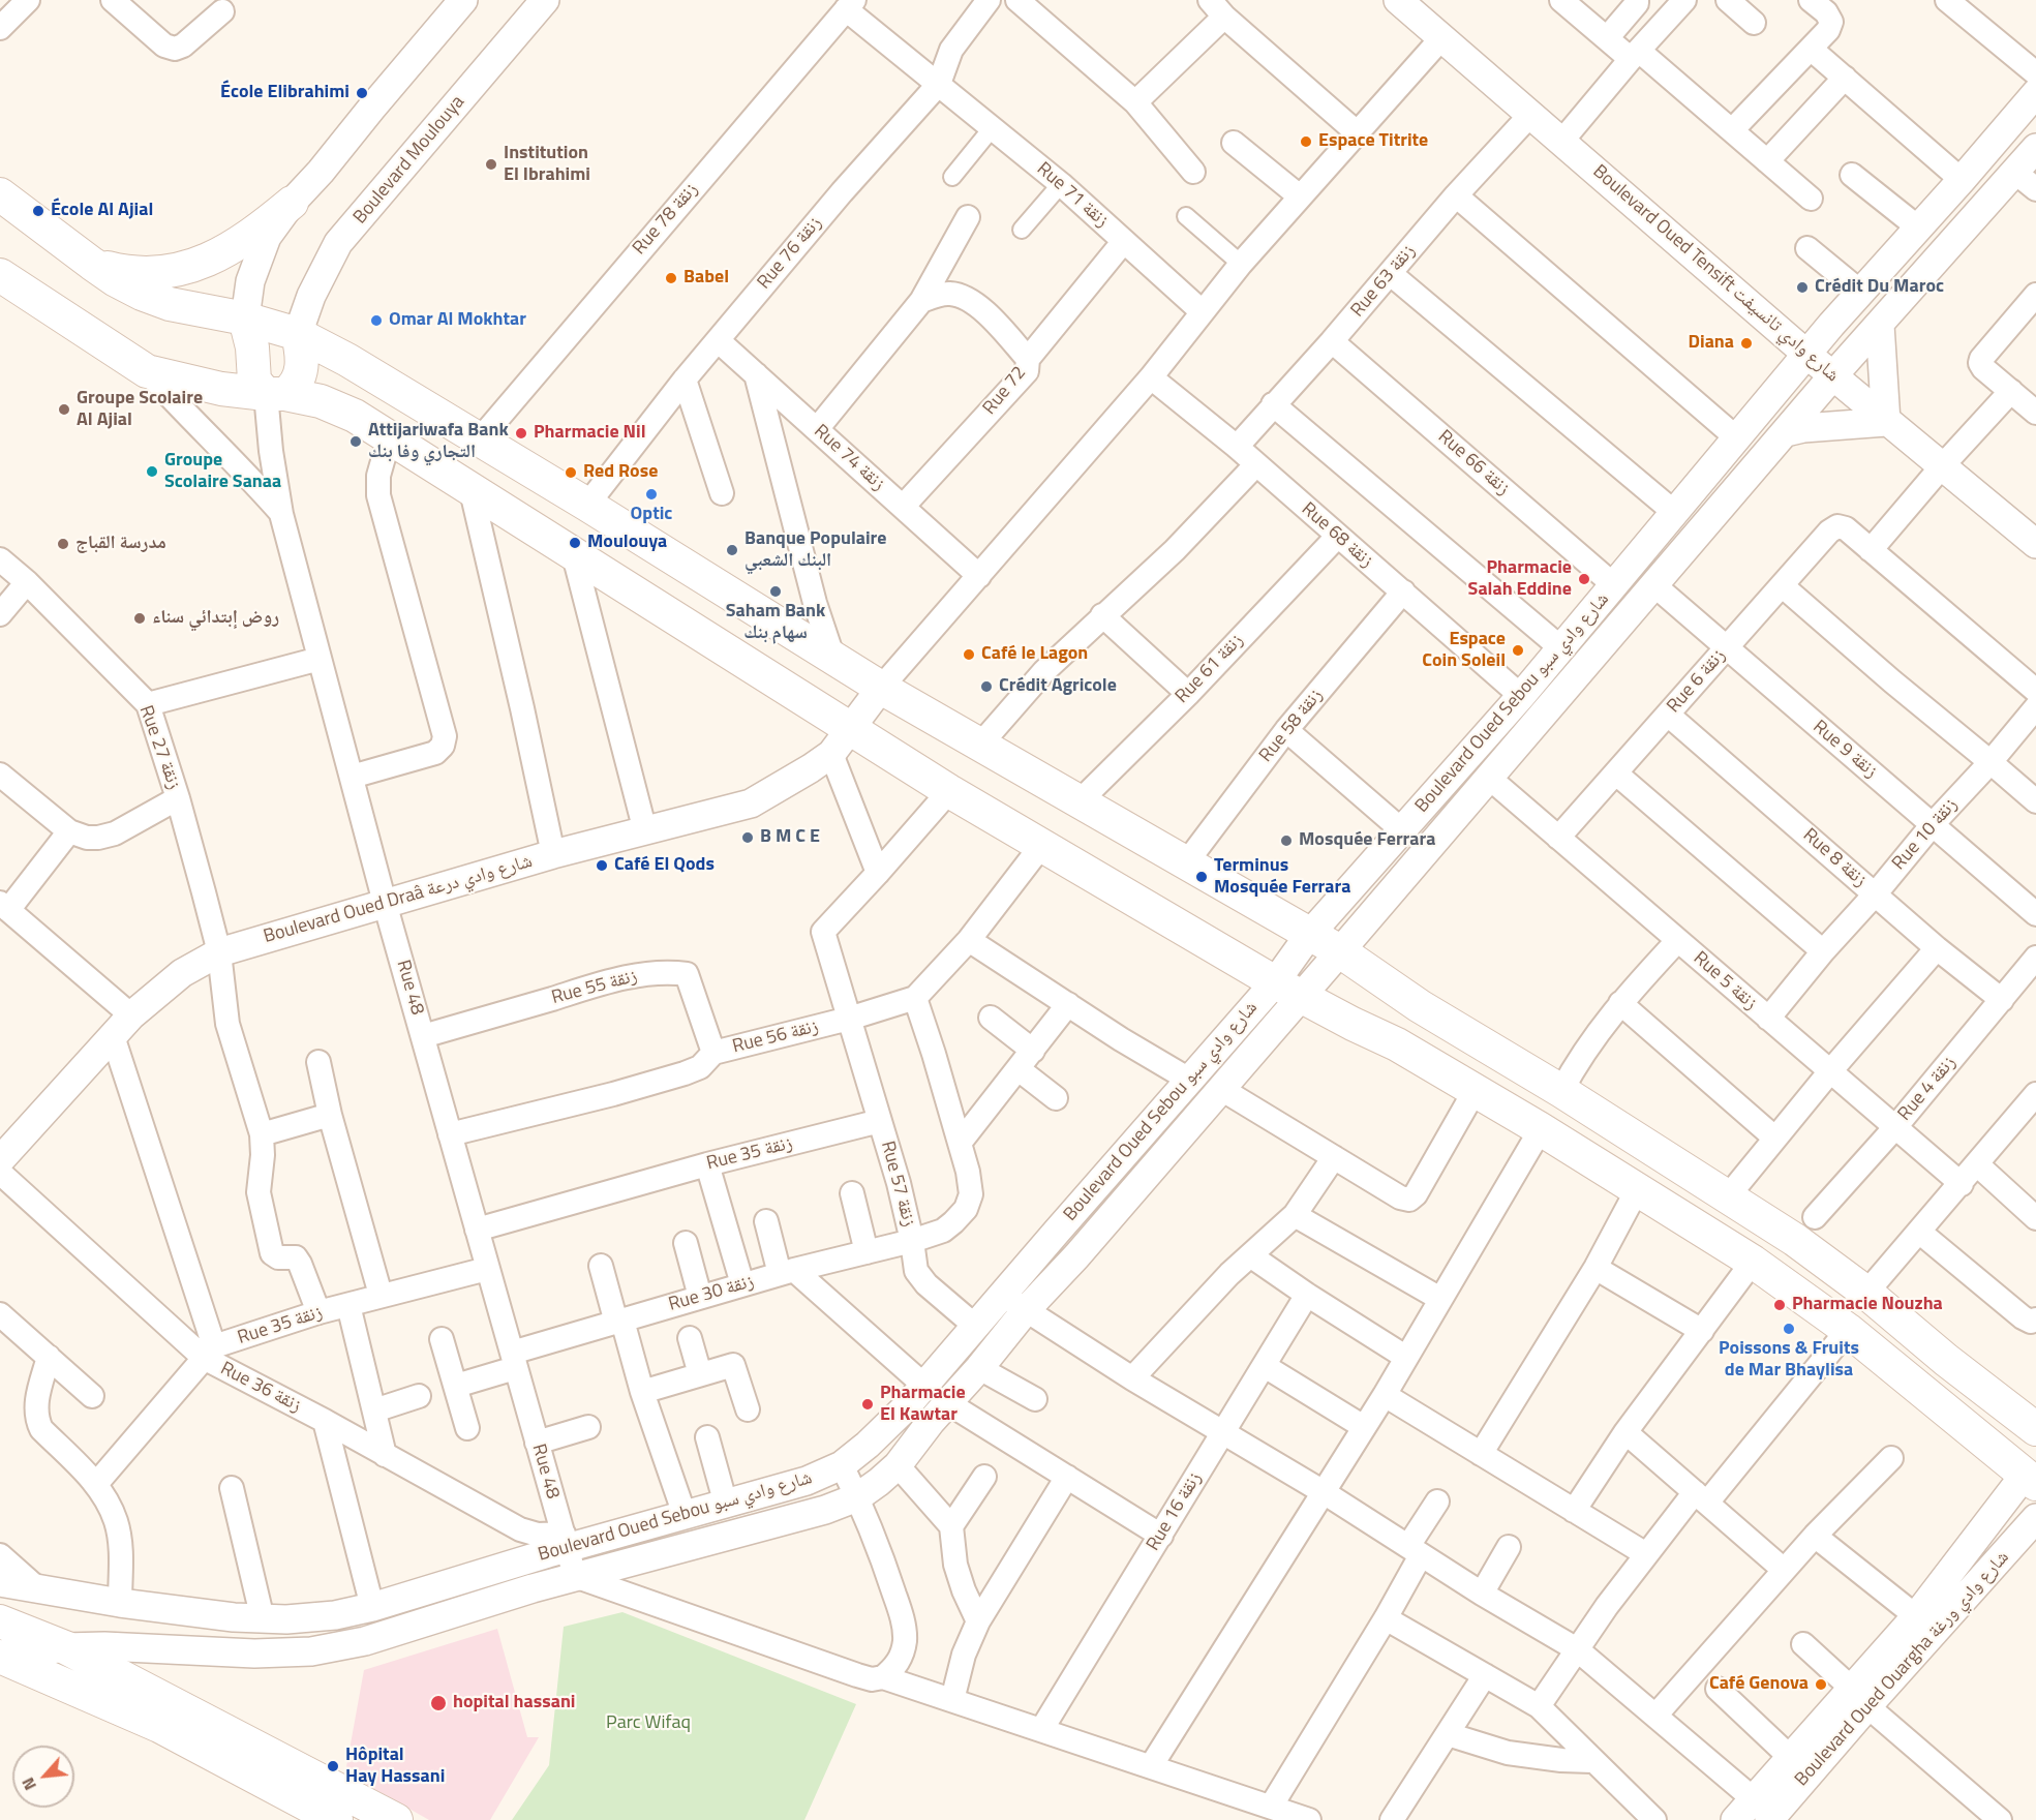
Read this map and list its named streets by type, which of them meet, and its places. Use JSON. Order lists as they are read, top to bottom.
{
  "streets": {
    "street": [
      "Boulevard Moulouya",
      "Rue 71 زنقة",
      "Rue 78 زنقة",
      "Rue 76 زنقة",
      "Boulevard Oued Tensift شارع وادي تانسيفت",
      "Rue 63 زنقة",
      "Rue 72",
      "Rue 74 زنقة",
      "Rue 66 زنقة",
      "Rue 68 زنقة",
      "Rue 61 زنقة",
      "Rue 6 زنقة",
      "Boulevard Oued Sebou شارع وادي سبو",
      "Rue 58 زنقة",
      "Rue 27 زنقة",
      "Rue 9 زنقة",
      "Rue 10 زنقة",
      "Rue 8 زنقة",
      "Boulevard Oued Draâ شارع وادي درعة",
      "Rue 5 زنقة",
      "Rue 48",
      "Rue 55 زنقة",
      "Rue 56 زنقة",
      "Rue 4 زنقة",
      "Rue 35 زنقة",
      "Rue 57 زنقة",
      "Rue 30 زنقة",
      "Rue 36 زنقة",
      "Rue 16 زنقة",
      "Boulevard Oued Ouargha شارع وادي ورغة"
    ]
  },
  "crossings": [
    ["Rue 71 زنقة", "Rue 78 زنقة"],
    ["Rue 71 زنقة", "Rue 76 زنقة"],
    ["Rue 71 زنقة", "Rue 72"],
    ["Rue 76 زنقة", "Rue 74 زنقة"],
    ["Boulevard Oued Tensift شارع وادي تانسيفت", "Rue 63 زنقة"],
    ["Boulevard Oued Tensift شارع وادي تانسيفت", "Boulevard Oued Sebou شارع وادي سبو"],
    ["Rue 63 زنقة", "Rue 66 زنقة"],
    ["Rue 63 زنقة", "Rue 68 زنقة"],
    ["Rue 72", "Rue 74 زنقة"],
    ["Rue 66 زنقة", "Boulevard Oued Sebou شارع وادي سبو"],
    ["Rue 68 زنقة", "Rue 61 زنقة"],
    ["Rue 68 زنقة", "Boulevard Oued Sebou شارع وادي سبو"],
    ["Rue 68 زنقة", "Rue 58 زنقة"],
    ["Rue 6 زنقة", "Rue 9 زنقة"],
    ["Rue 6 زنقة", "Rue 8 زنقة"],
    ["Rue 6 زنقة", "Rue 5 زنقة"],
    ["Boulevard Oued Sebou شارع وادي سبو", "Rue 9 زنقة"],
    ["Boulevard Oued Sebou شارع وادي سبو", "Rue 5 زنقة"],
    ["Boulevard Oued Sebou شارع وادي سبو", "Rue 48"],
    ["Boulevard Oued Sebou شارع وادي سبو", "Rue 57 زنقة"],
    ["Boulevard Oued Sebou شارع وادي سبو", "Rue 36 زنقة"],
    ["Rue 27 زنقة", "Boulevard Oued Draâ شارع وادي درعة"],
    ["Rue 27 زنقة", "Rue 35 زنقة"],
    ["Rue 9 زنقة", "Rue 10 زنقة"],
    ["Rue 10 زنقة", "Rue 8 زنقة"],
    ["Rue 10 زنقة", "Rue 5 زنقة"],
    ["Rue 8 زنقة", "Rue 4 زنقة"],
    ["Boulevard Oued Draâ شارع وادي درعة", "Rue 48"],
    ["Rue 5 زنقة", "Rue 4 زنقة"],
    ["Rue 48", "Rue 55 زنقة"],
    ["Rue 48", "Rue 56 زنقة"],
    ["Rue 48", "Rue 35 زنقة"],
    ["Rue 48", "Rue 30 زنقة"],
    ["Rue 48", "Rue 36 زنقة"],
    ["Rue 55 زنقة", "Rue 56 زنقة"],
    ["Rue 56 زنقة", "Rue 57 زنقة"],
    ["Rue 56 زنقة", "Rue 30 زنقة"],
    ["Rue 35 زنقة", "Rue 57 زنقة"],
    ["Rue 35 زنقة", "Rue 36 زنقة"],
    ["Rue 57 زنقة", "Rue 30 زنقة"]
  ],
  "parks": ["Parc Wifaq"],
  "places": [
    "École Elibrahimi",
    "Espace Titrite",
    "Institution El Ibrahimi",
    "École Al Ajial",
    "Babel",
    "Crédit Du Maroc",
    "Omar Al Mokhtar",
    "Diana",
    "Groupe Scolaire Al Ajial",
    "Pharmacie Nil",
    "Attijariwafa Bank التجاري وفا بنك",
    "Groupe Scolaire Sanaa",
    "Red Rose",
    "Optic",
    "Moulouya",
    "مدرسة القباج",
    "Banque Populaire البنك الشعبي",
    "Pharmacie Salah Eddine",
    "Saham Bank سهام بنك",
    "روض إبتدائي سناء",
    "Espace Coin Soleil",
    "Café le Lagon",
    "Crédit Agricole",
    "B M C E",
    "Mosquée Ferrara",
    "Café El Qods",
    "Terminus Mosquée Ferrara",
    "Pharmacie Nouzha",
    "Poissons & Fruits de Mar Bhaylisa",
    "Pharmacie El Kawtar",
    "Café Genova",
    "hopital hassani",
    "Hôpital Hay Hassani"
  ],
  "north": "bottom left"
}
